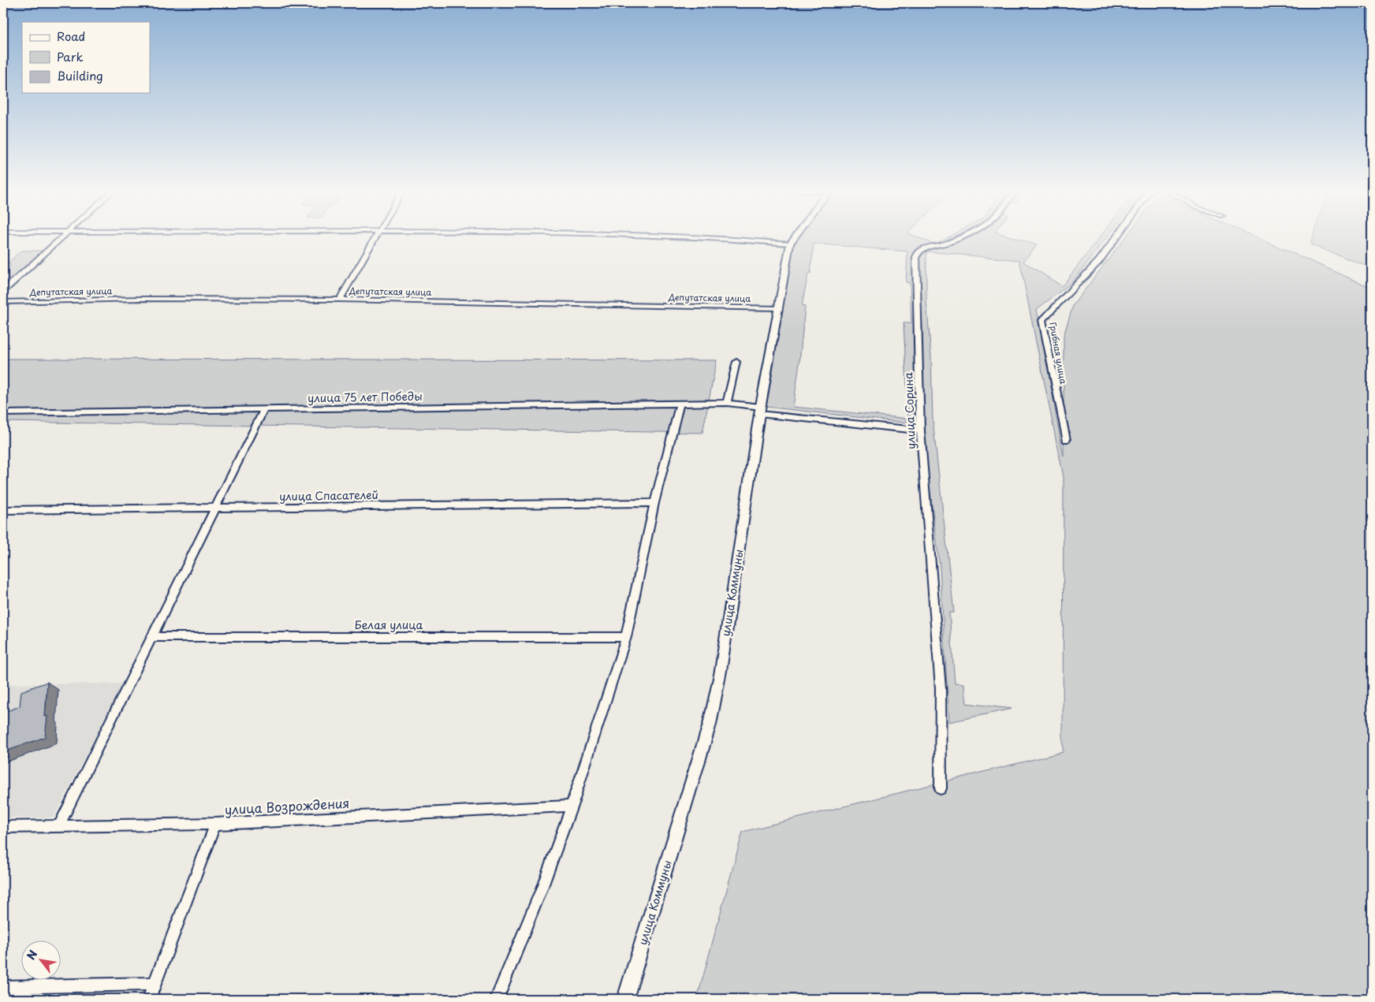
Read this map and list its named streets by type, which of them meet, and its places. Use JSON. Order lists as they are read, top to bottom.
{
  "streets": {
    "street": [
      "Депутатская улица",
      "Грибная улица",
      "улица 75 лет Победы",
      "улица Сорина",
      "улица Спасателей",
      "улица Коммуны",
      "Белая улица",
      "улица Возрождения"
    ]
  },
  "crossings": [
    ["Депутатская улица", "улица Коммуны"],
    ["улица 75 лет Победы", "улица Сорина"],
    ["улица 75 лет Победы", "улица Коммуны"]
  ],
  "legend": ["Road", "Park", "Building"],
  "north": "top left"
}
